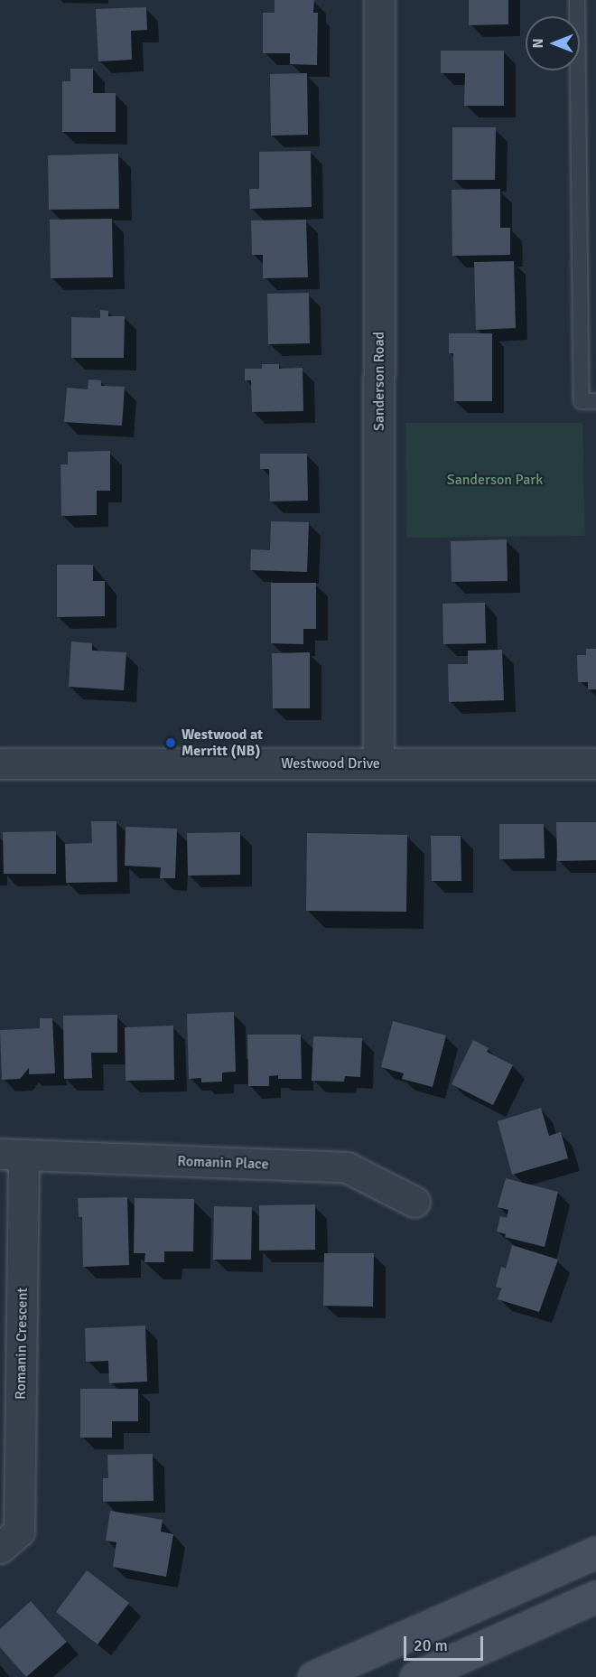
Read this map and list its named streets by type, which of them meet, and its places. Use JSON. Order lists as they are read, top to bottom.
{
  "streets": {
    "street": [
      "Sanderson Road",
      "Westwood Drive",
      "Romanin Place",
      "Romanin Crescent"
    ]
  },
  "crossings": [
    ["Sanderson Road", "Westwood Drive"],
    ["Romanin Place", "Romanin Crescent"]
  ],
  "parks": ["Sanderson Park"],
  "places": ["Westwood at Merritt (NB)"],
  "scale_bar": "20 m",
  "north": "left"
}
